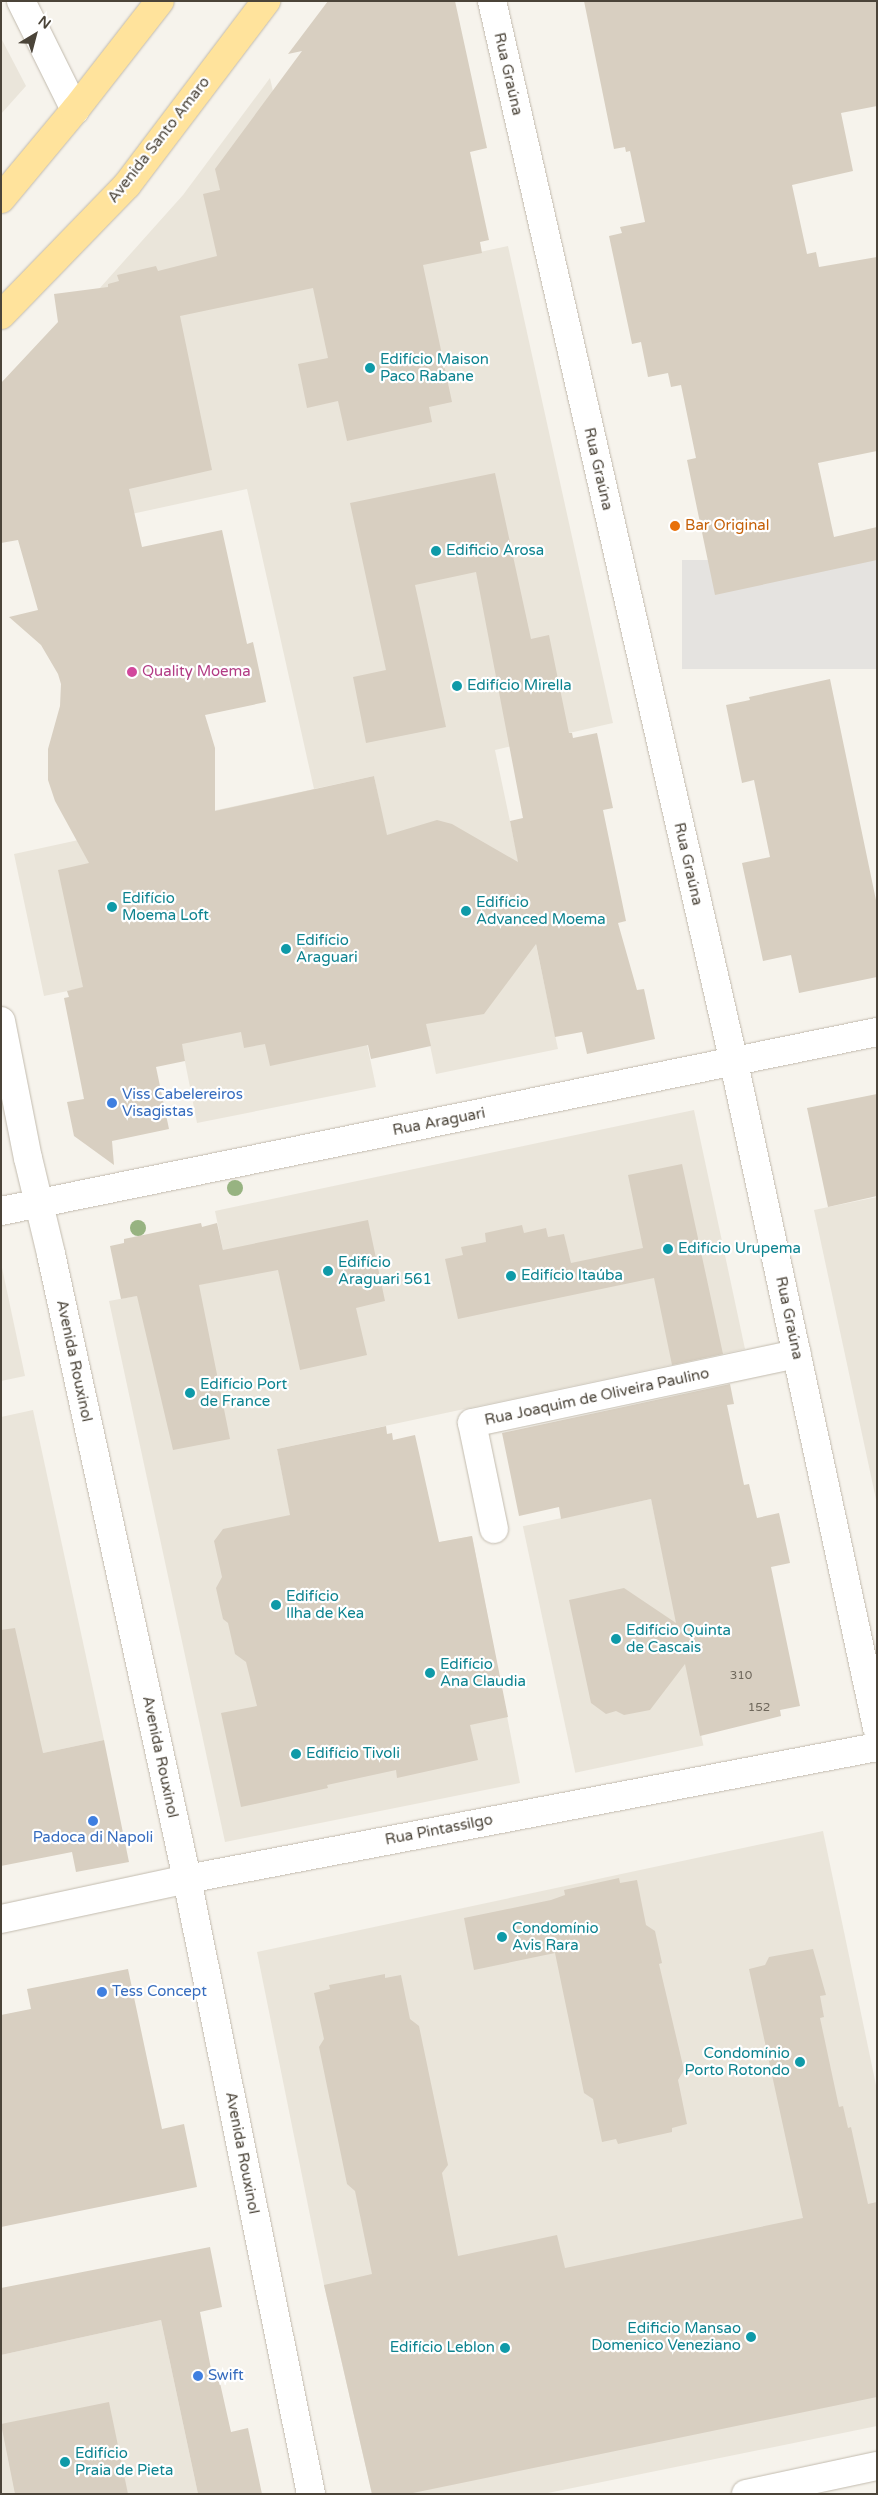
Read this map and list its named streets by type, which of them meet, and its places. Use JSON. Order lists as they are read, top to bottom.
{
  "streets": {
    "main road": ["Avenida Santo Amaro"],
    "street": [
      "Rua Graúna",
      "Rua Araguari",
      "Avenida Rouxinol",
      "Rua Joaquim de Oliveira Paulino",
      "Rua Pintassilgo"
    ]
  },
  "crossings": [
    ["Rua Graúna", "Rua Araguari"],
    ["Rua Graúna", "Rua Joaquim de Oliveira Paulino"],
    ["Rua Araguari", "Avenida Rouxinol"],
    ["Avenida Rouxinol", "Rua Pintassilgo"]
  ],
  "places": [
    "Edifício Maison Paco Rabane",
    "Bar Original",
    "Edificio Arosa",
    "Quality Moema",
    "Edifício Mirella",
    "Edifício Moema Loft",
    "Edifício Advanced Moema",
    "Edifício Araguari",
    "Viss Cabelereiros Visagistas",
    "Edifício Urupema",
    "Edifício Araguari 561",
    "Edifício Itaúba",
    "Edifício Port de France",
    "Edifício Ilha de Kea",
    "Edifício Quinta de Cascais",
    "Edifício Ana Claudia",
    "Edifício Tivoli",
    "Padoca di Napoli",
    "Condomínio Avis Rara",
    "Tess Concept",
    "Condomínio Porto Rotondo",
    "Edificio Mansao Domenico Veneziano",
    "Edifício Leblon",
    "Swift",
    "Edifício Praia de Pieta"
  ],
  "house_numbers": ["310", "152"],
  "north": "top right"
}
